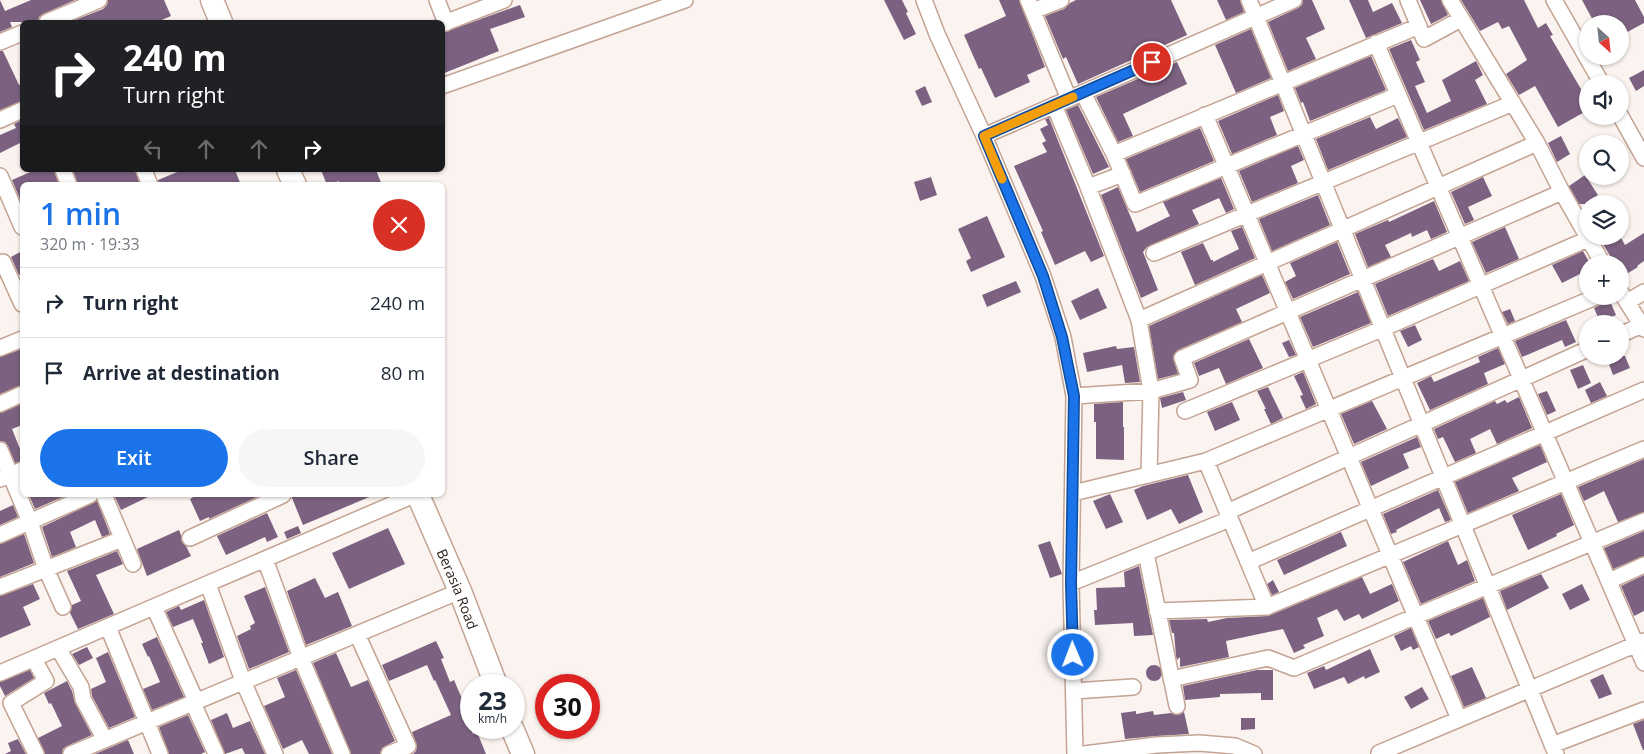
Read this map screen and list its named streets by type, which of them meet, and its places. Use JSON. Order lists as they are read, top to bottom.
{
  "streets": {
    "main road": ["Berasia Road"]
  },
  "north": "bottom right",
  "page": {
    "map_buttons": ["+", "−"],
    "turn": ["240 m", "Turn right"],
    "heading": ["1 min", "320 m · 19:33"],
    "list": [
      {
        "name": "Turn right",
        "value": "240 m"
      },
      {
        "name": "Arrive at destination",
        "value": "80 m"
      }
    ],
    "buttons": ["Exit", "Share"],
    "speed": "23 km/h",
    "limit": "30"
  }
}
